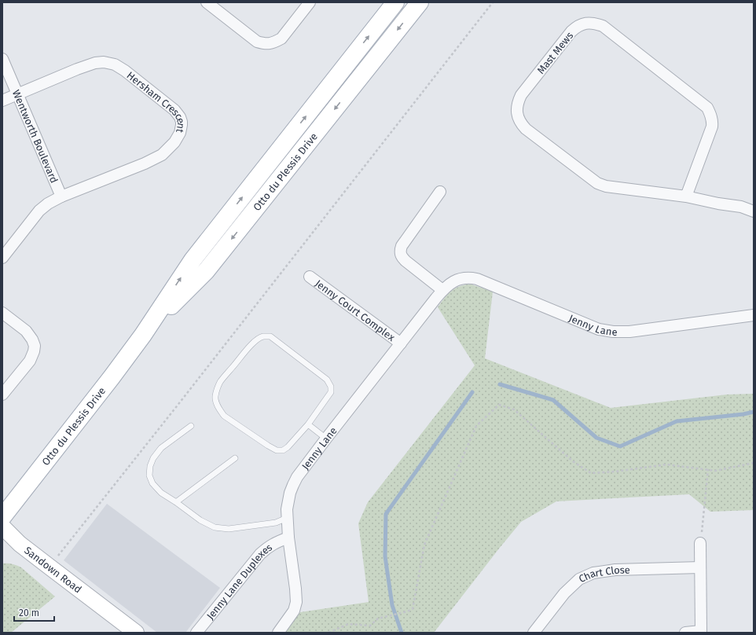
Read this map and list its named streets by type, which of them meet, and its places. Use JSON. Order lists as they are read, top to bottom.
{
  "streets": {
    "main road": ["Otto du Plessis Drive"],
    "street": [
      "Mast Mews",
      "Hersham Crescent",
      "Wentworth Boulevard",
      "Jenny Court Complex",
      "Jenny Lane",
      "Sandown Road",
      "Chart Close",
      "Jenny Lane Duplexes"
    ]
  },
  "crossings": [
    ["Hersham Crescent", "Wentworth Boulevard"],
    ["Jenny Court Complex", "Jenny Lane"],
    ["Jenny Lane", "Jenny Lane Duplexes"]
  ],
  "scale_bar": "20 m"
}
